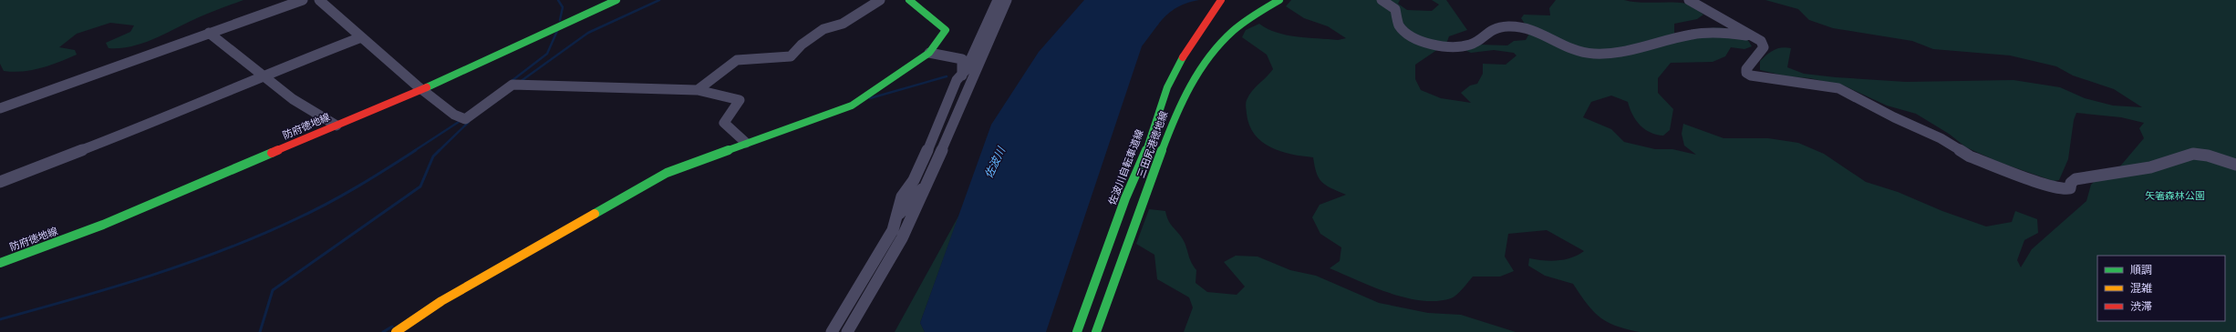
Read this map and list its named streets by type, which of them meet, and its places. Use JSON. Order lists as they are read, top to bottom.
{
  "streets": {
    "main road": ["防府徳地線", "三田尻港徳地線", "佐波川自転車道線"]
  },
  "water": ["佐波川"],
  "parks": ["矢箸森林公園"],
  "legend": ["順調", "混雑", "渋滞"]
}
